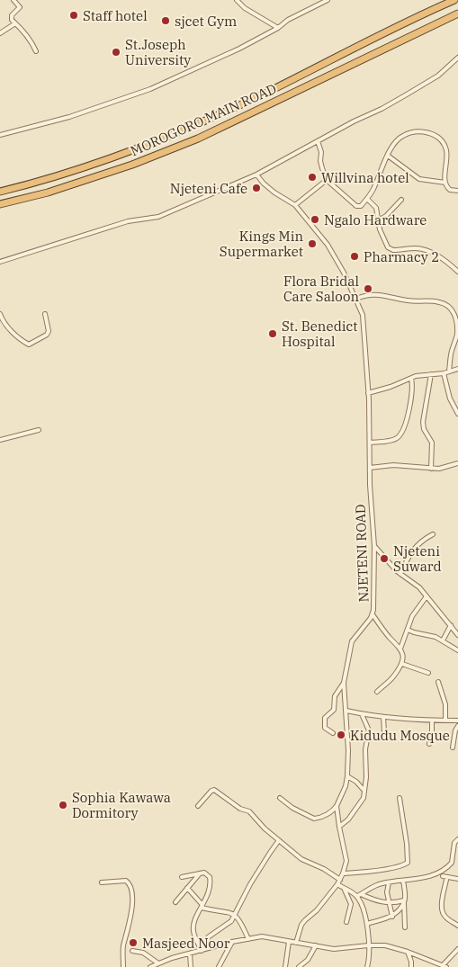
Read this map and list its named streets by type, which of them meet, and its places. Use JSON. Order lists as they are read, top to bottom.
{
  "streets": {
    "highway": ["MOROGORO MAIN ROAD"],
    "street": ["NJETENI ROAD"]
  },
  "places": [
    "Staff hotel",
    "sjcet Gym",
    "St.Joseph University",
    "Willvina hotel",
    "Njeteni Cafe",
    "Ngalo Hardware",
    "Kings Min Supermarket",
    "Pharmacy 2",
    "Flora Bridal Care Saloon",
    "St. Benedict Hospital",
    "Njeteni Suward",
    "Kidudu Mosque",
    "Sophia Kawawa Dormitory",
    "Masjeed Noor"
  ]
}
